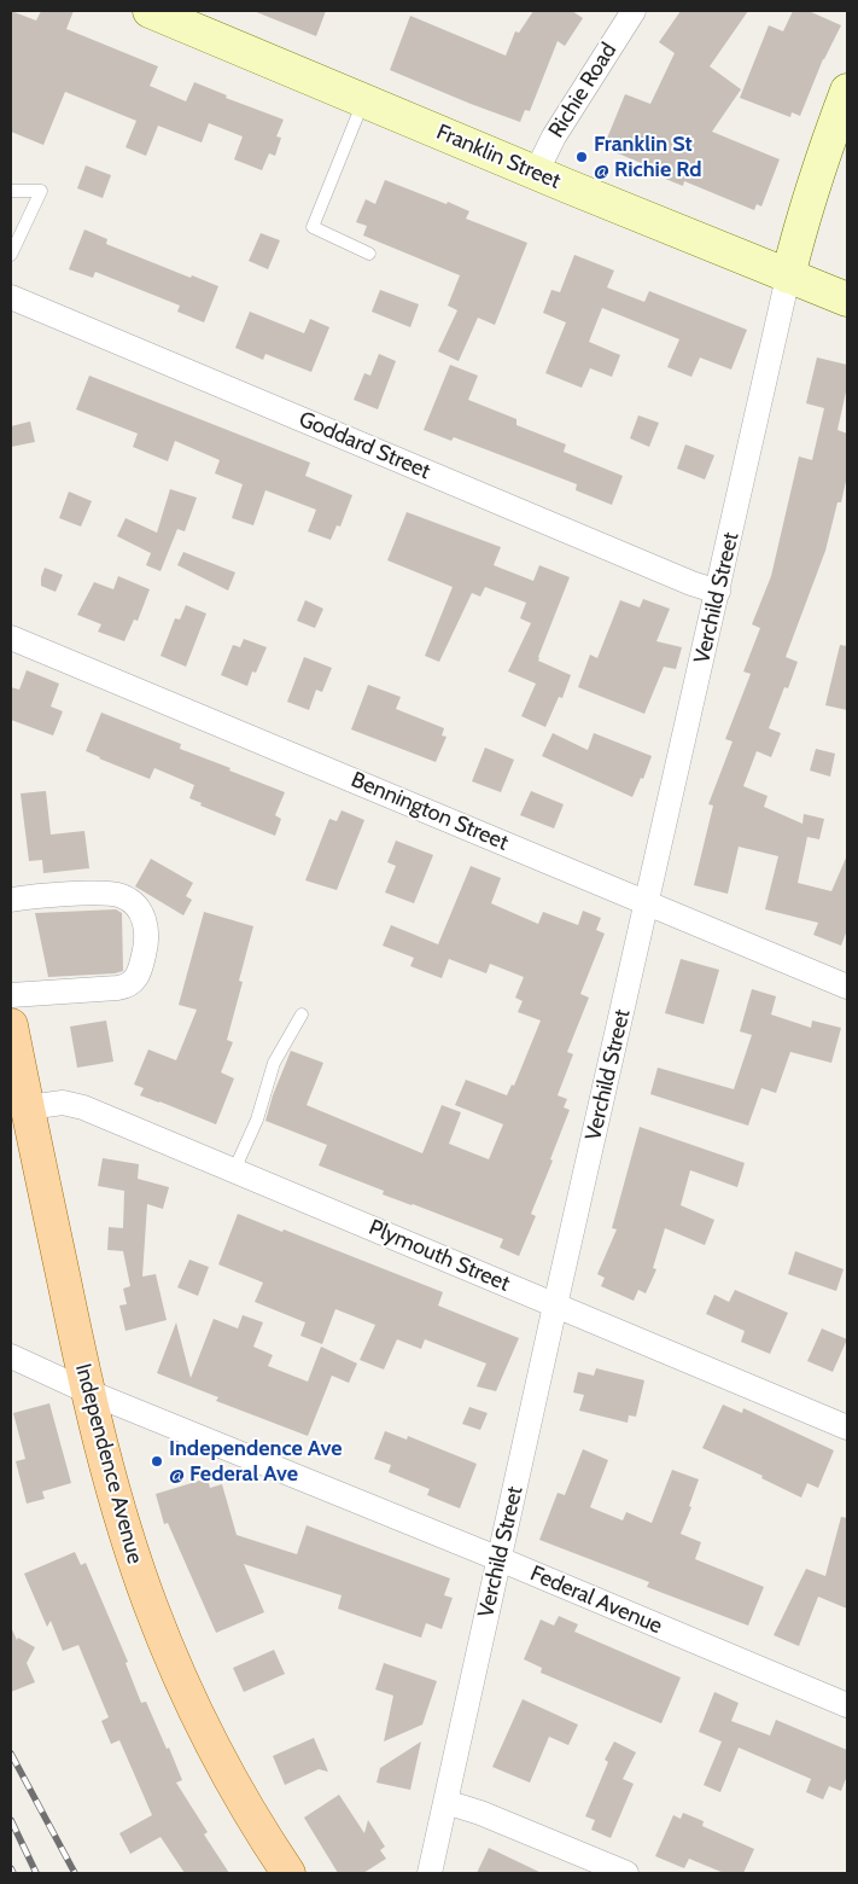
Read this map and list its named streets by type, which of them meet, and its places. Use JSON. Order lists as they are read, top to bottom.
{
  "streets": {
    "main road": ["Franklin Street", "Independence Avenue"],
    "street": [
      "Richie Road",
      "Goddard Street",
      "Verchild Street",
      "Bennington Street",
      "Plymouth Street",
      "Federal Avenue"
    ]
  },
  "crossings": [
    ["Richie Road", "Franklin Street"],
    ["Franklin Street", "Verchild Street"],
    ["Goddard Street", "Verchild Street"],
    ["Verchild Street", "Bennington Street"],
    ["Verchild Street", "Plymouth Street"],
    ["Verchild Street", "Federal Avenue"],
    ["Plymouth Street", "Independence Avenue"],
    ["Independence Avenue", "Federal Avenue"]
  ],
  "places": ["Franklin St @ Richie Rd", "Independence Ave @ Federal Ave"]
}
